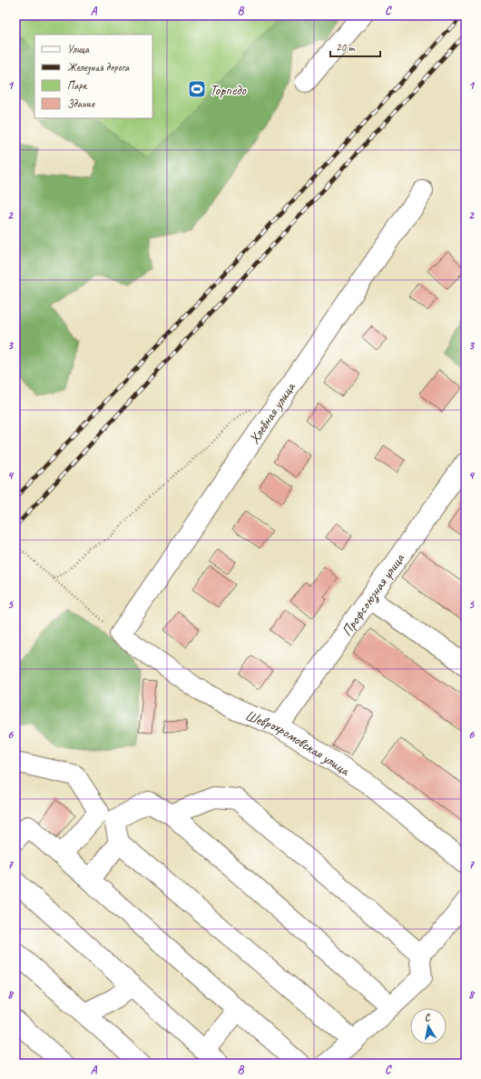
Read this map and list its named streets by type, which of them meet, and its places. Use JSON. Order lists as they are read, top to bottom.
{
  "streets": {
    "street": ["Хлебная улица", "Профсоюзная улица", "Шеврохромовская улица"]
  },
  "crossings": [
    ["Хлебная улица", "Шеврохромовская улица"],
    ["Профсоюзная улица", "Шеврохромовская улица"]
  ],
  "places": {
    "sports": ["Торпедо"]
  },
  "legend": [
    "Улица",
    "Железная дорога",
    "Парк",
    "Здание"
  ],
  "scale_bar": "20 m",
  "north": "top",
  "grid": {
    "columns": ["A", "B", "C"],
    "rows": [
      "1",
      "2",
      "3",
      "4",
      "5",
      "6",
      "7",
      "8"
    ]
  }
}
